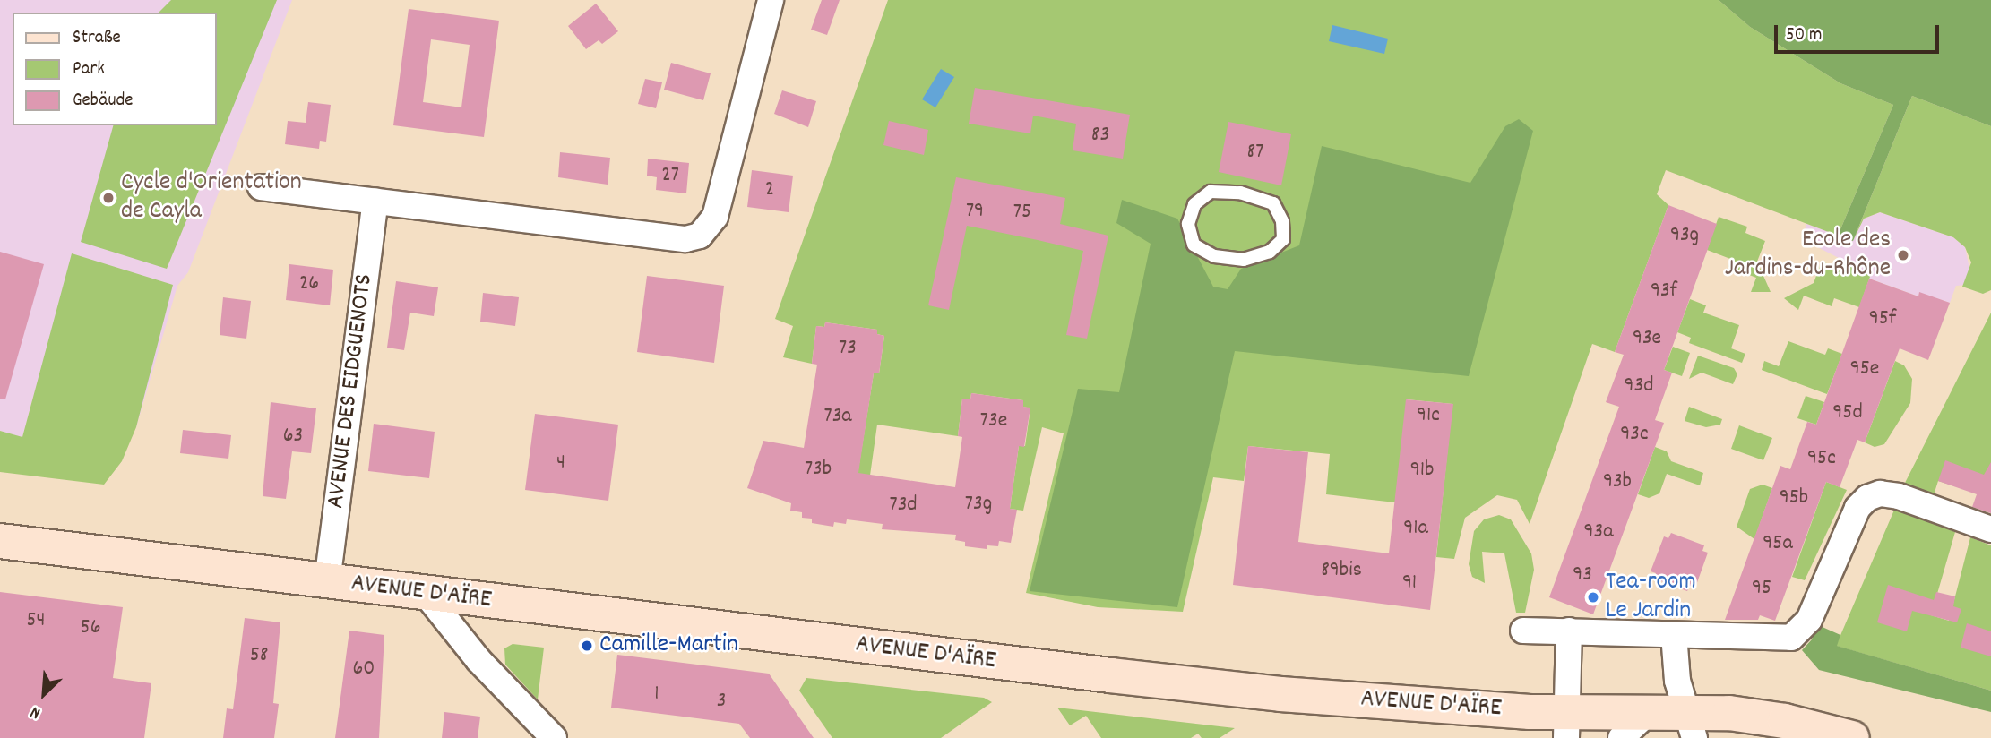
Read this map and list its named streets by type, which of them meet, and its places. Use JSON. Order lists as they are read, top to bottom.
{
  "streets": {
    "main road": ["AVENUE D'AÏRE"],
    "street": ["AVENUE DES EIDGUENOTS"]
  },
  "crossings": [
    ["AVENUE DES EIDGUENOTS", "AVENUE D'AÏRE"]
  ],
  "places": [
    "Cycle d'Orientation de Cayla",
    "Ecole des Jardins-du-Rhône",
    "Tea-room Le Jardin",
    "Camille-Martin"
  ],
  "house_numbers": [
    "83",
    "87",
    "27",
    "2",
    "79",
    "75",
    "93g",
    "26",
    "93f",
    "95f",
    "93e",
    "73",
    "95e",
    "93d",
    "95d",
    "91c",
    "73a",
    "73e",
    "93c",
    "63",
    "95c",
    "4",
    "73b",
    "91b",
    "93b",
    "95b",
    "73g",
    "73d",
    "91a",
    "93a",
    "95a",
    "89bis",
    "93",
    "91",
    "95",
    "54",
    "56",
    "58",
    "60",
    "1",
    "3"
  ],
  "legend": ["Straße", "Park", "Gebäude"],
  "scale_bar": "50 m",
  "north": "bottom left"
}
